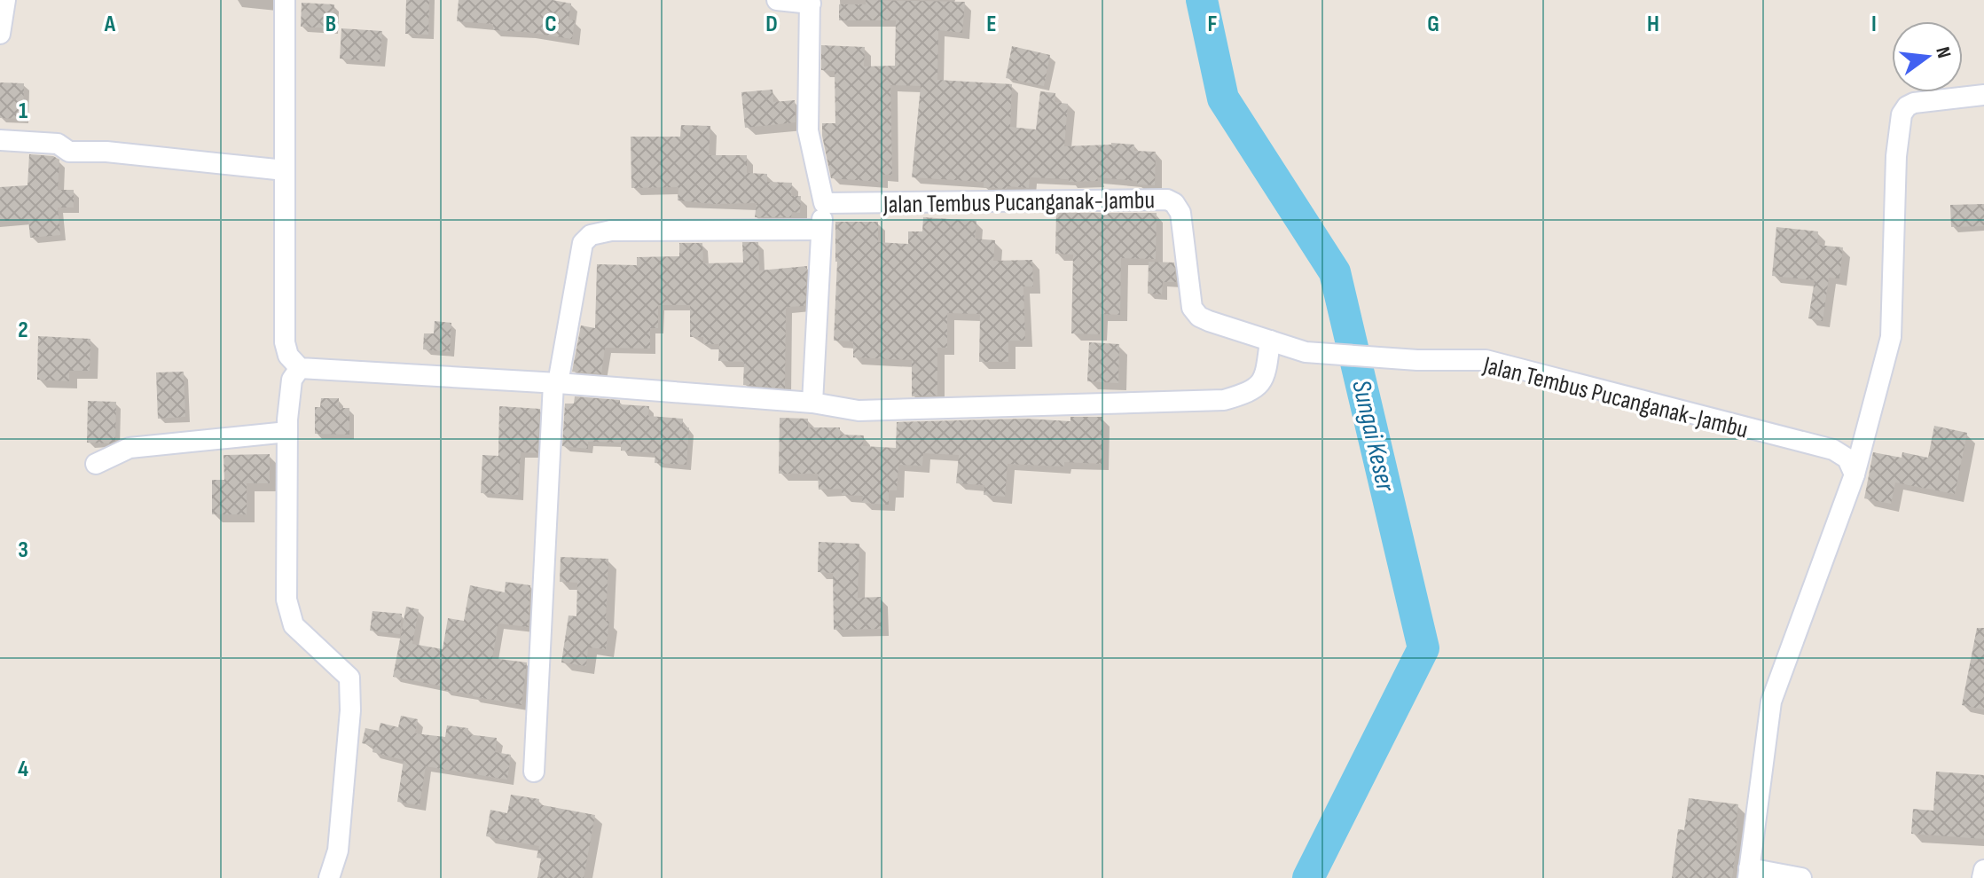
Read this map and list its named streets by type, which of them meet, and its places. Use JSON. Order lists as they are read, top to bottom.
{
  "streets": {
    "street": ["Jalan Tembus Pucanganak-Jambu"]
  },
  "water": ["Sungai Keser"],
  "north": "right",
  "grid": {
    "columns": [
      "A",
      "B",
      "C",
      "D",
      "E",
      "F",
      "G",
      "H",
      "I"
    ],
    "rows": [
      "1",
      "2",
      "3",
      "4"
    ]
  }
}
